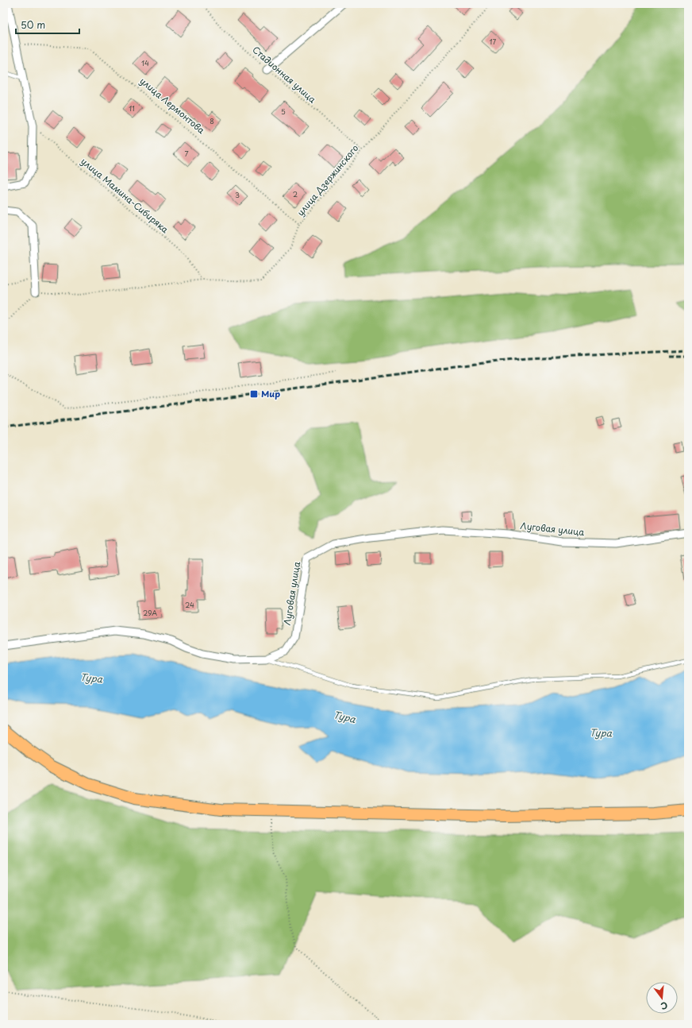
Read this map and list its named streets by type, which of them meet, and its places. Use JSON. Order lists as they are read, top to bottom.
{
  "streets": {
    "street": ["Луговая улица"],
    "path": [
      "Стадионная улица",
      "улица Лермонтова",
      "улица Дзержинского",
      "улица Мамина-Сибиряка"
    ]
  },
  "crossings": [
    ["Стадионная улица", "улица Дзержинского"],
    ["улица Лермонтова", "улица Дзержинского"],
    ["улица Дзержинского", "улица Мамина-Сибиряка"]
  ],
  "water": ["Тура"],
  "places": {
    "transit": ["Мир"]
  },
  "house_numbers": [
    "17",
    "14",
    "11",
    "5",
    "8",
    "7",
    "2",
    "3",
    "24",
    "29А"
  ],
  "scale_bar": "50 m",
  "north": "bottom"
}
